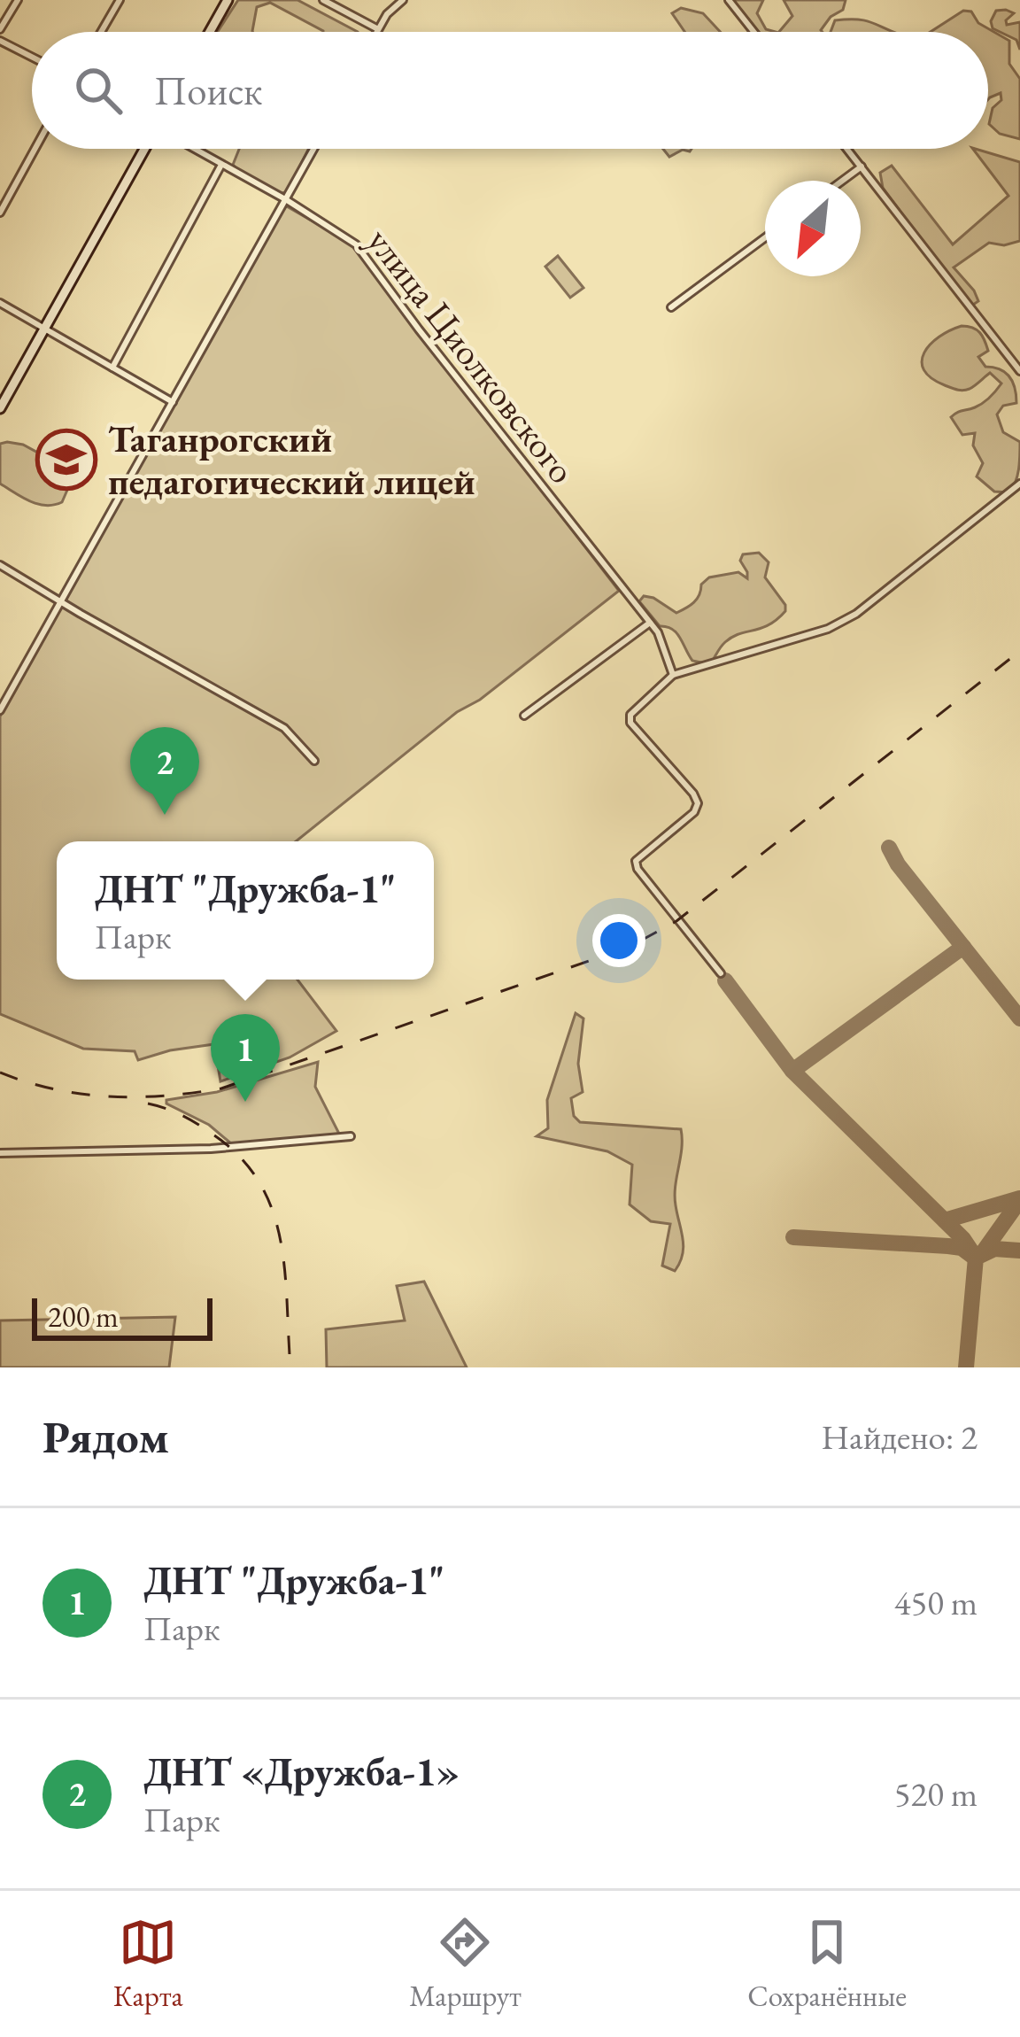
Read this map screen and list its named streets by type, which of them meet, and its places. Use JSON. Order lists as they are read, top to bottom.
{
  "streets": {
    "street": ["улица Циолковского"]
  },
  "places": {
    "school or university": ["Таганрогский педагогический лицей"]
  },
  "scale_bar": "200 m",
  "north": "bottom left",
  "page": {
    "search": "Поиск",
    "pins": ["2", "1"],
    "popup": ["ДНТ \"Дружба-1\"", "Парк"],
    "scale": "200 m",
    "heading": ["Рядом", "Найдено: 2"],
    "list": [
      {
        "mark": "1",
        "name": "ДНТ \"Дружба-1\"",
        "note": "Парк",
        "value": "450 m"
      },
      {
        "mark": "2",
        "name": "ДНТ «Дружба-1»",
        "note": "Парк",
        "value": "520 m"
      }
    ],
    "nav": ["Карта", "Маршрут", "Сохранённые"]
  }
}
